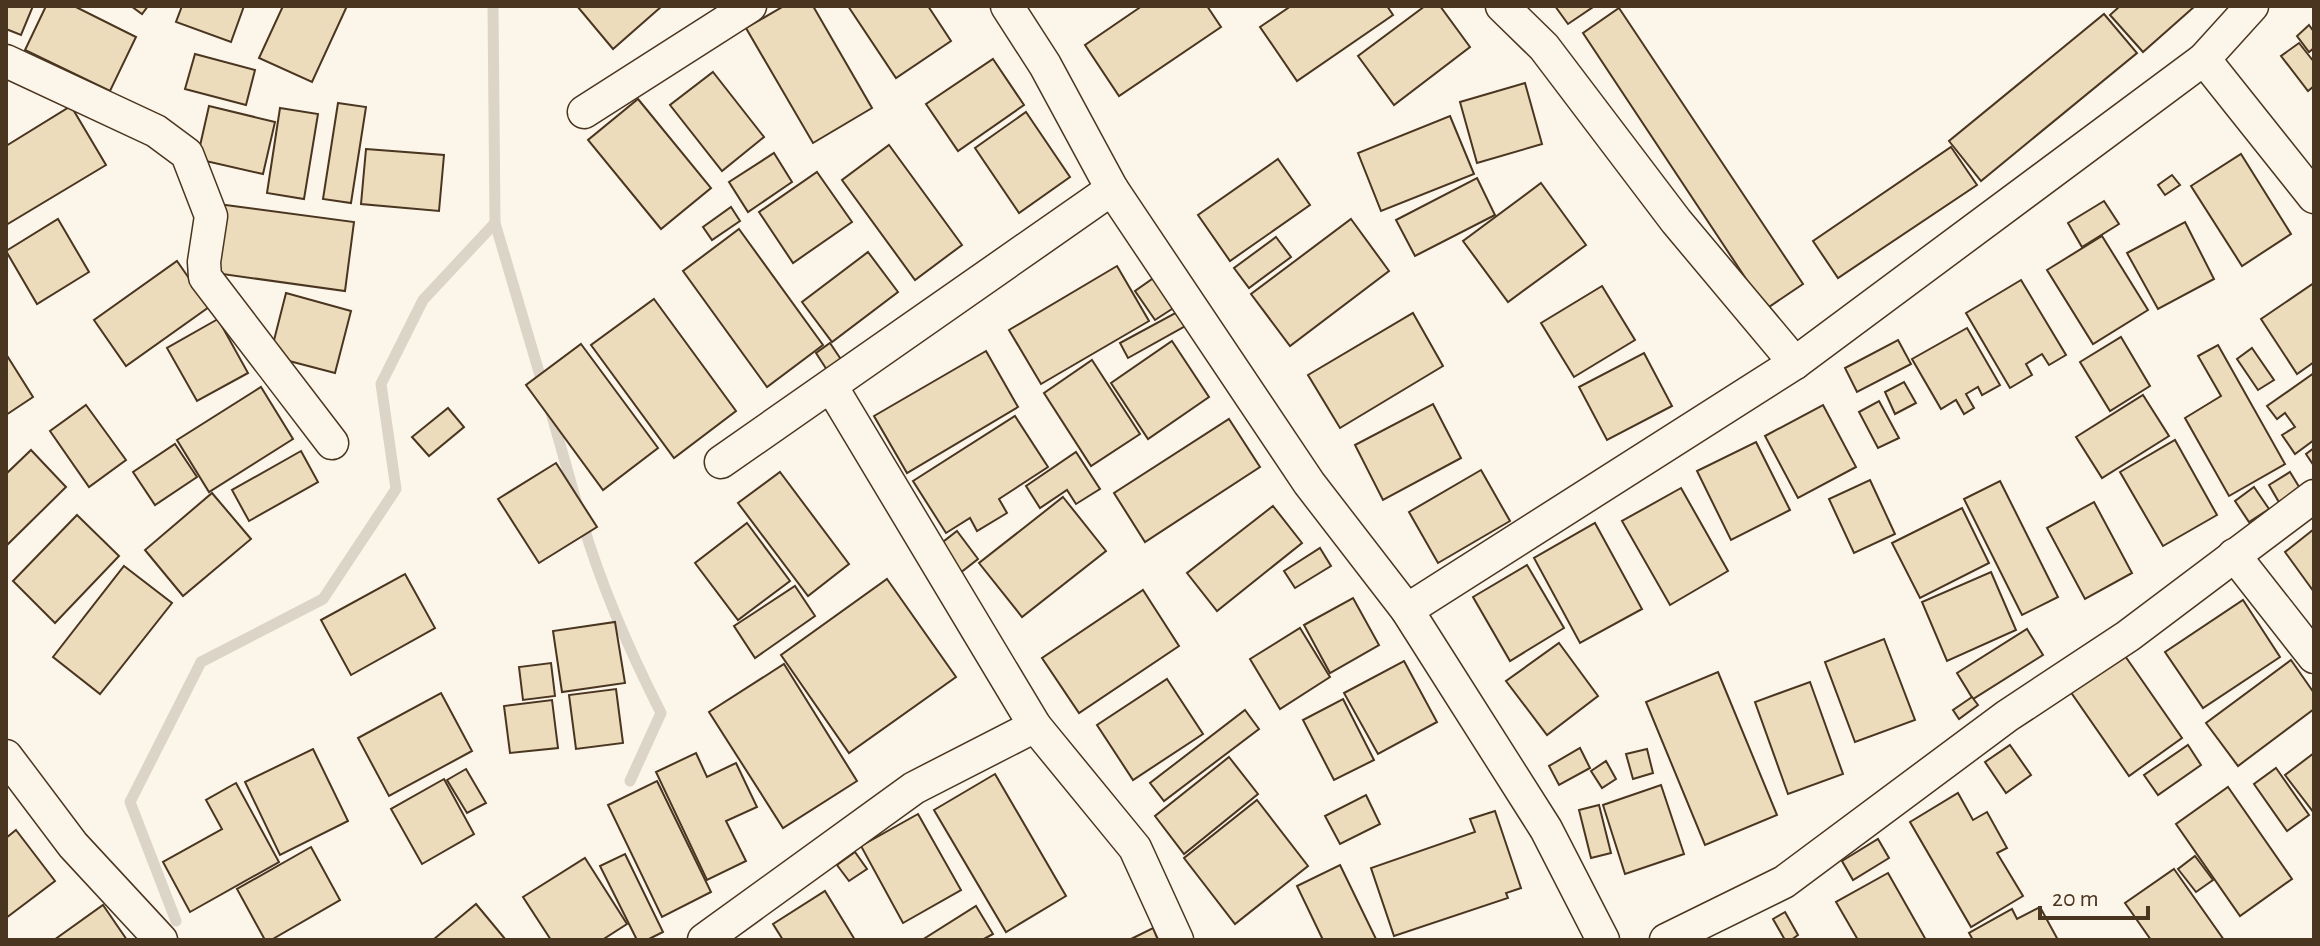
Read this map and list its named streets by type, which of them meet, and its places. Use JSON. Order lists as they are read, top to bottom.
{
  "scale_bar": "20 m"
}
